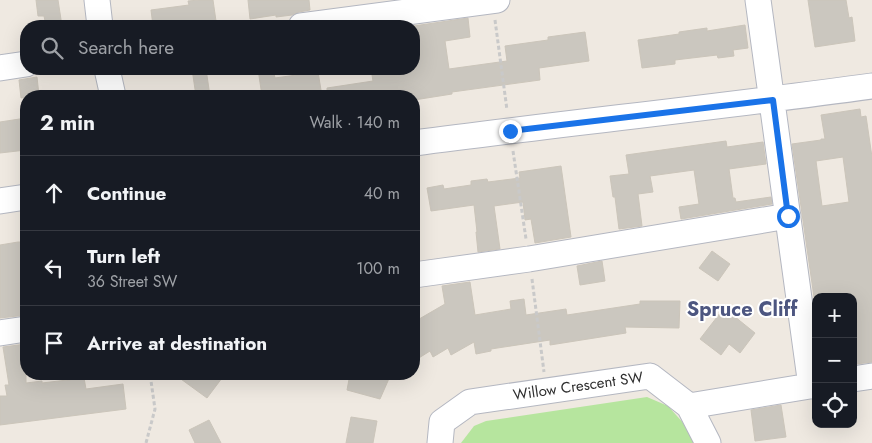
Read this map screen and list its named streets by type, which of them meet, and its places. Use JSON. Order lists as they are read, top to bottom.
{
  "streets": {
    "street": ["Willow Crescent SW"]
  },
  "districts": ["Spruce Cliff"],
  "page": {
    "search": "Search here",
    "heading": ["2 min", "Walk · 140 m"],
    "list": [
      ["Continue", "40 m"],
      ["Turn left", "36 Street SW", "100 m"],
      "Arrive at destination"
    ],
    "map_buttons": ["+", "−"]
  }
}
